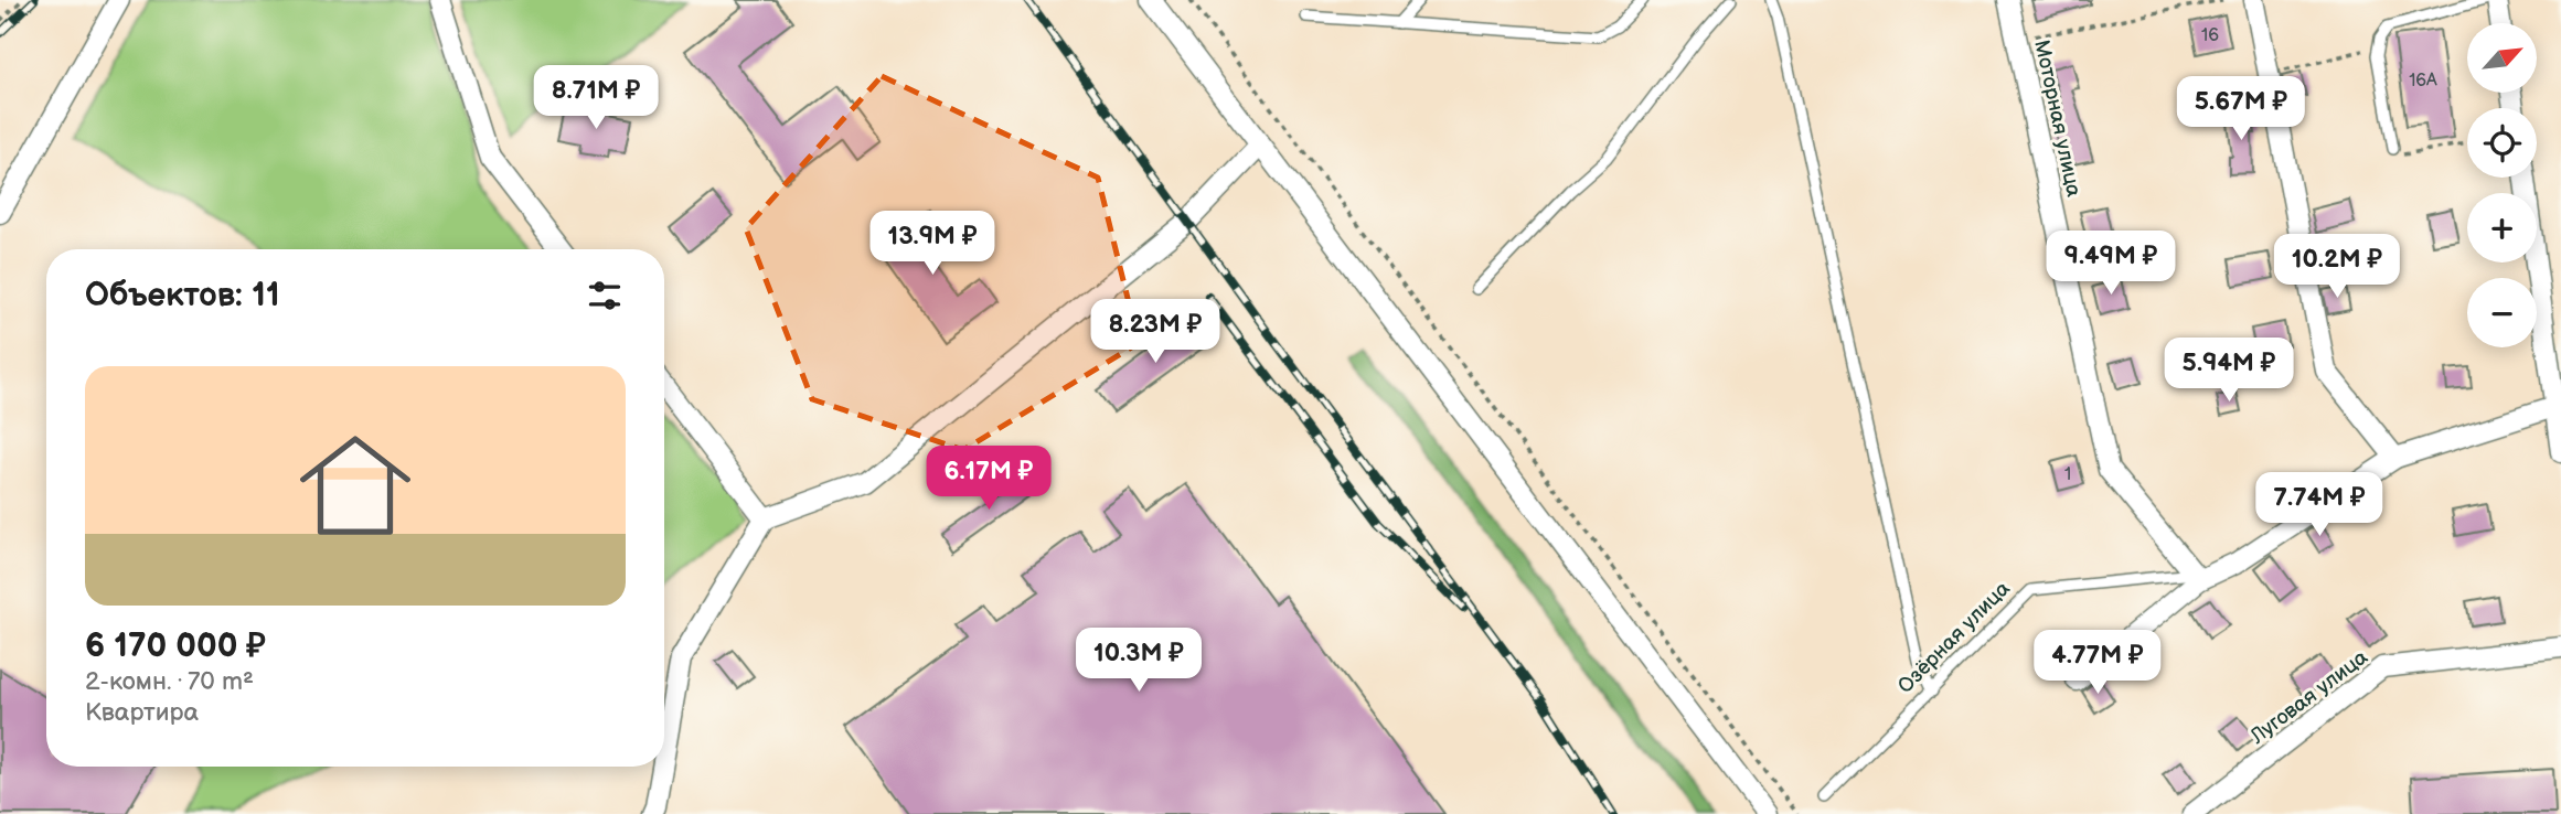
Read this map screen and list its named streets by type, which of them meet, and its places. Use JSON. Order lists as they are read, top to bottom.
{
  "streets": {
    "street": ["Моторная улица", "Озёрная улица", "Луговая улица"]
  },
  "crossings": [
    ["Моторная улица", "Озёрная улица"]
  ],
  "house_numbers": ["16", "16А", "1"],
  "north": "top right",
  "page": {
    "map_buttons": ["+", "−"],
    "price": [
      "8.71M ₽",
      "5.67M ₽",
      "13.9M ₽",
      "9.49M ₽",
      "10.2M ₽",
      "8.23M ₽",
      "5.94M ₽",
      "6.17M ₽",
      "7.74M ₽",
      "10.3M ₽",
      "4.77M ₽"
    ],
    "heading": "Объектов: 11",
    "list": [
      {
        "name": "6 170 000 ₽",
        "note": "2-комн. · 70 m² · Квартира"
      }
    ]
  }
}
